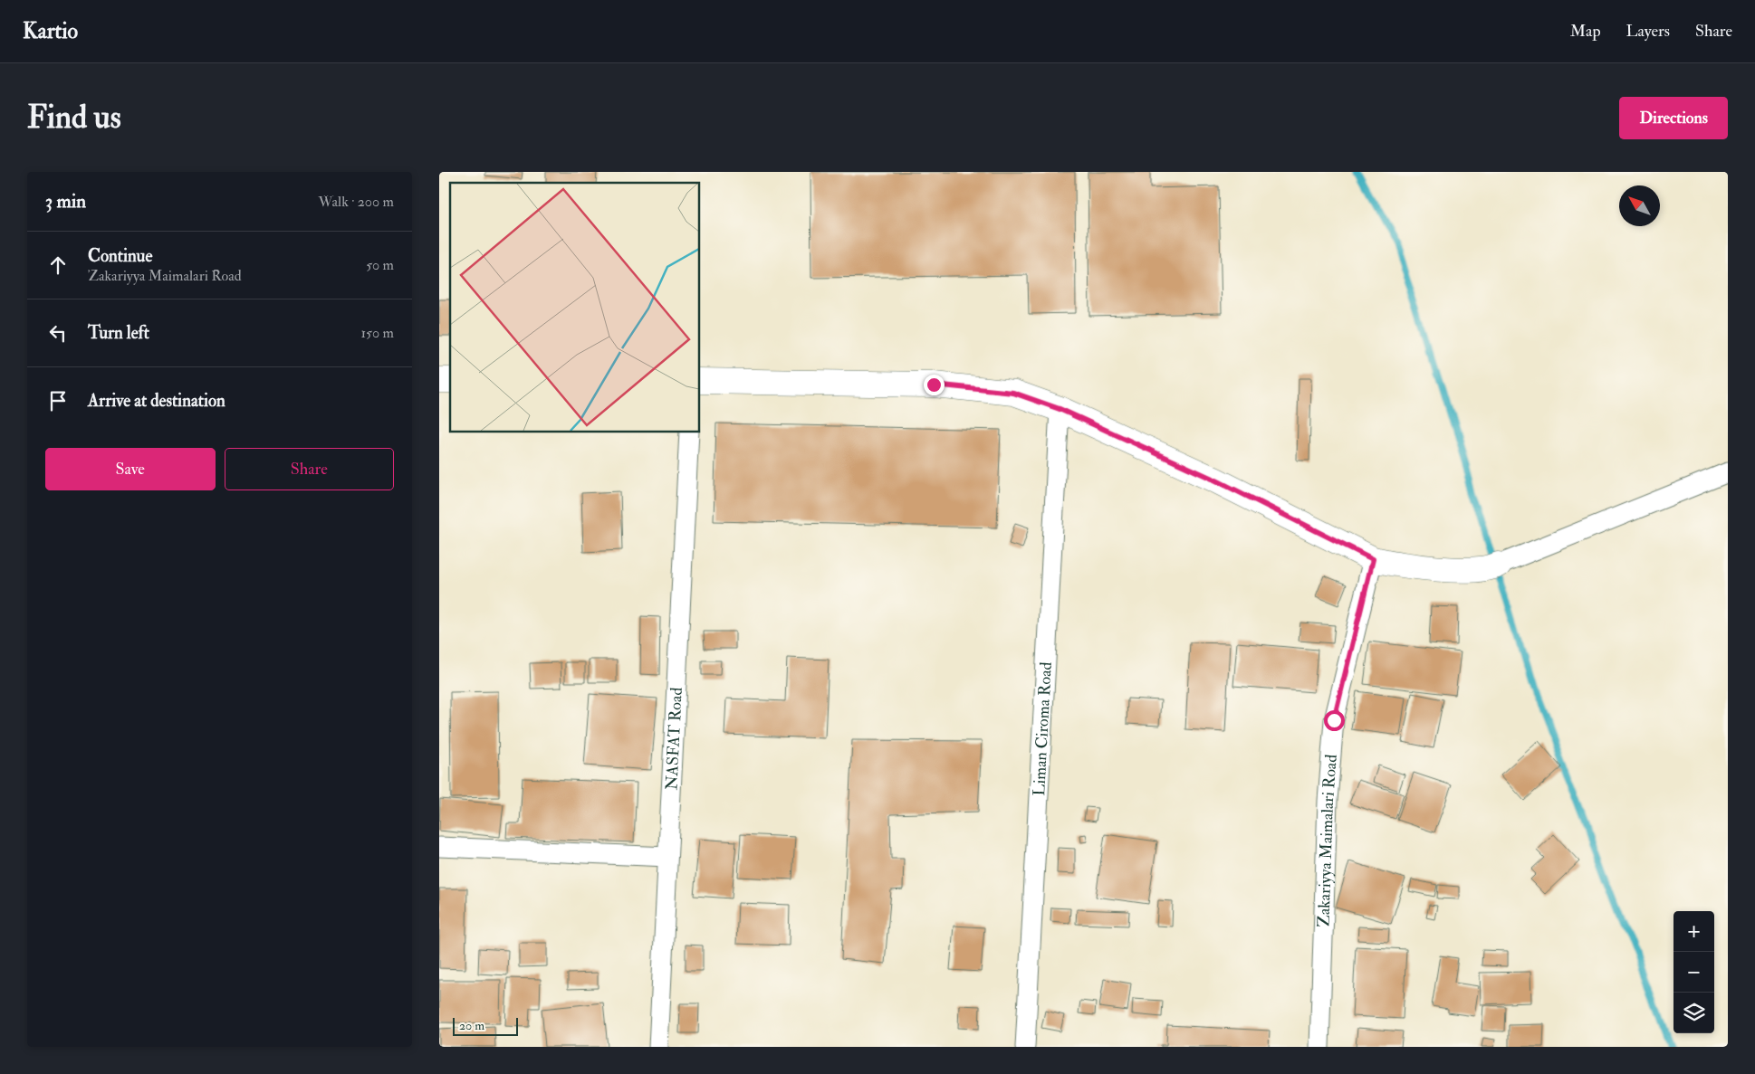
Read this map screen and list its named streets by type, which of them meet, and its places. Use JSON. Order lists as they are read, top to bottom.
{
  "streets": {
    "street": ["Liman Ciroma Road", "NASFAT Road", "Zakariyya Maimalari Road"]
  },
  "scale_bar": "20 m",
  "north": "top left",
  "page": {
    "header": "Kartio",
    "nav": ["Map", "Layers", "Share"],
    "buttons": [
      "Directions",
      ["Save", "Share"]
    ],
    "title": "Find us",
    "heading": ["3 min", "Walk · 200 m"],
    "list": [
      ["Continue", "Zakariyya Maimalari Road", "50 m"],
      ["Turn left", "150 m"],
      "Arrive at destination"
    ],
    "map_buttons": ["+", "−"],
    "scale": "20 m"
  }
}
